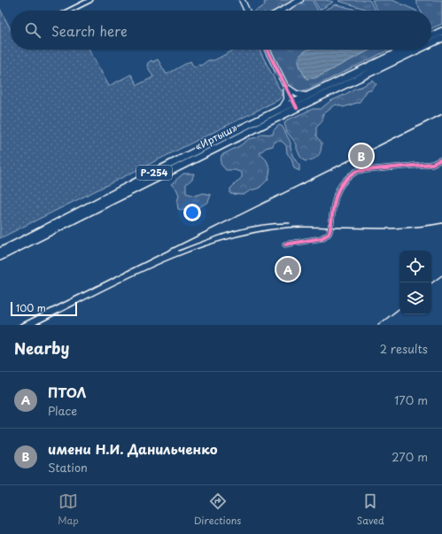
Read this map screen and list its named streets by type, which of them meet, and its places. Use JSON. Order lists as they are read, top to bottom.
{
  "streets": {
    "main road": ["«Иртыш»", "Р-254"]
  },
  "scale_bar": "100 m",
  "page": {
    "search": "Search here",
    "pins": ["B", "A"],
    "scale": "100 m",
    "heading": ["Nearby", "2 results"],
    "list": [
      {
        "mark": "A",
        "name": "ПТОЛ",
        "note": "Place",
        "value": "170 m"
      },
      {
        "mark": "B",
        "name": "имени Н.И. Данильченко",
        "note": "Station",
        "value": "270 m"
      }
    ],
    "nav": ["Map", "Directions", "Saved"]
  }
}
